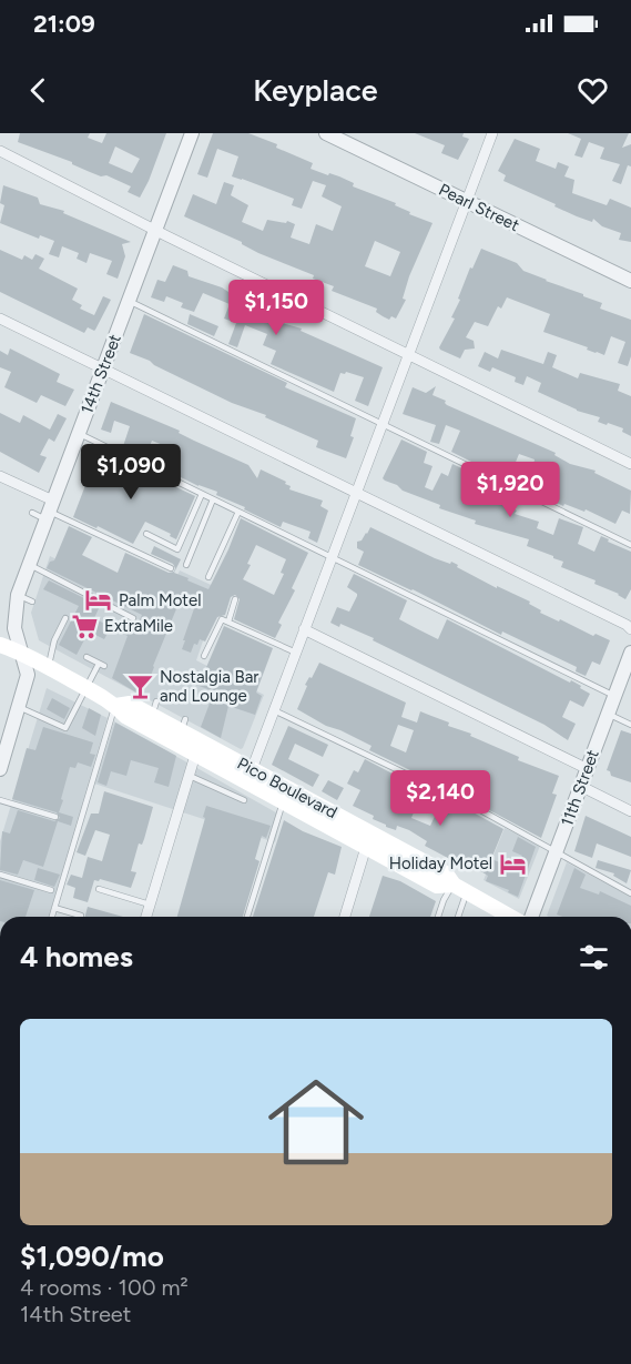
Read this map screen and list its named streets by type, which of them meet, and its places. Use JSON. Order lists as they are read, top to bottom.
{
  "streets": {
    "main road": ["Pico Boulevard"],
    "street": ["Pearl Street", "14th Street", "11th Street"]
  },
  "crossings": [
    ["14th Street", "Pico Boulevard"]
  ],
  "places": {
    "hotel": ["Palm Motel", "Holiday Motel"],
    "supermarket": ["ExtraMile"],
    "bar": ["Nostalgia Bar and Lounge"]
  },
  "page": {
    "status": "21:09",
    "header": "Keyplace",
    "price": [
      "$1,150",
      "$1,090",
      "$1,920",
      "$2,140"
    ],
    "heading": "4 homes",
    "list": [
      {
        "name": "$1,090/mo",
        "note": "4 rooms · 100 m² · 14th Street"
      }
    ]
  }
}
